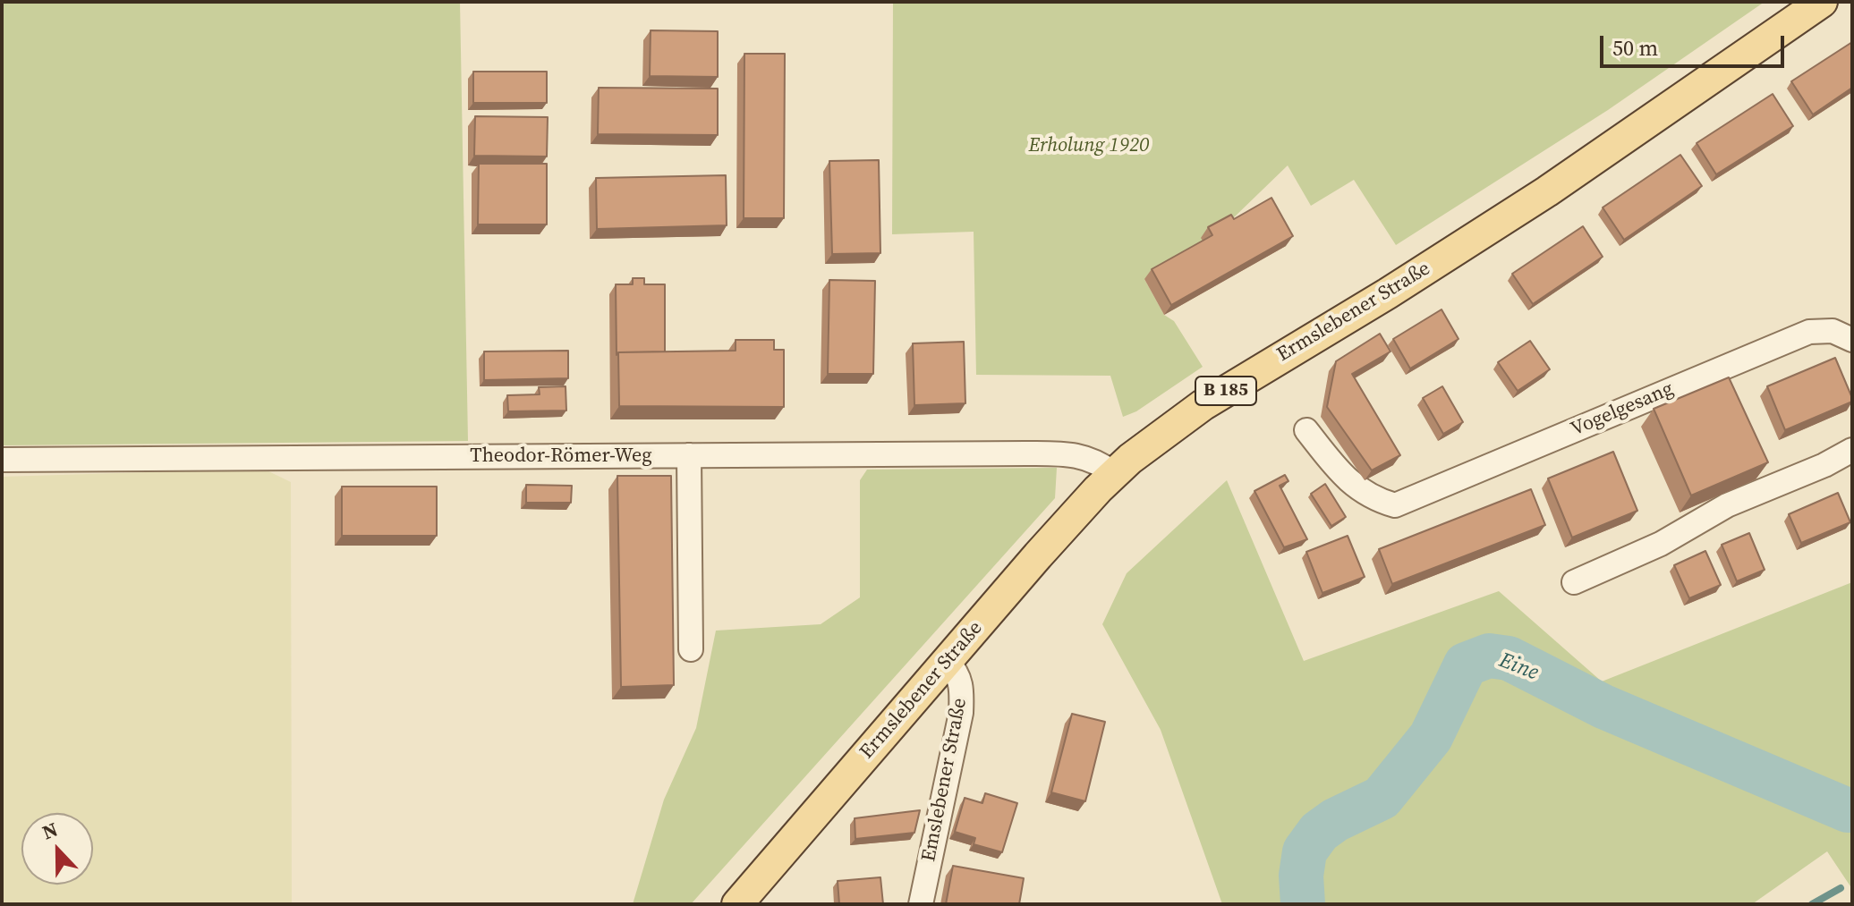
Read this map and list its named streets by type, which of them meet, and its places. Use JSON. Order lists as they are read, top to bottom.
{
  "streets": {
    "main road": ["Ermslebener Straße", "B 185"],
    "street": ["Vogelgesang", "Theodor-Römer-Weg", "Emslebener Straße"]
  },
  "crossings": [
    ["Ermslebener Straße", "Theodor-Römer-Weg"],
    ["Ermslebener Straße", "Emslebener Straße"]
  ],
  "water": ["Eine"],
  "parks": ["Erholung 1920"],
  "scale_bar": "50 m",
  "north": "top"
}
